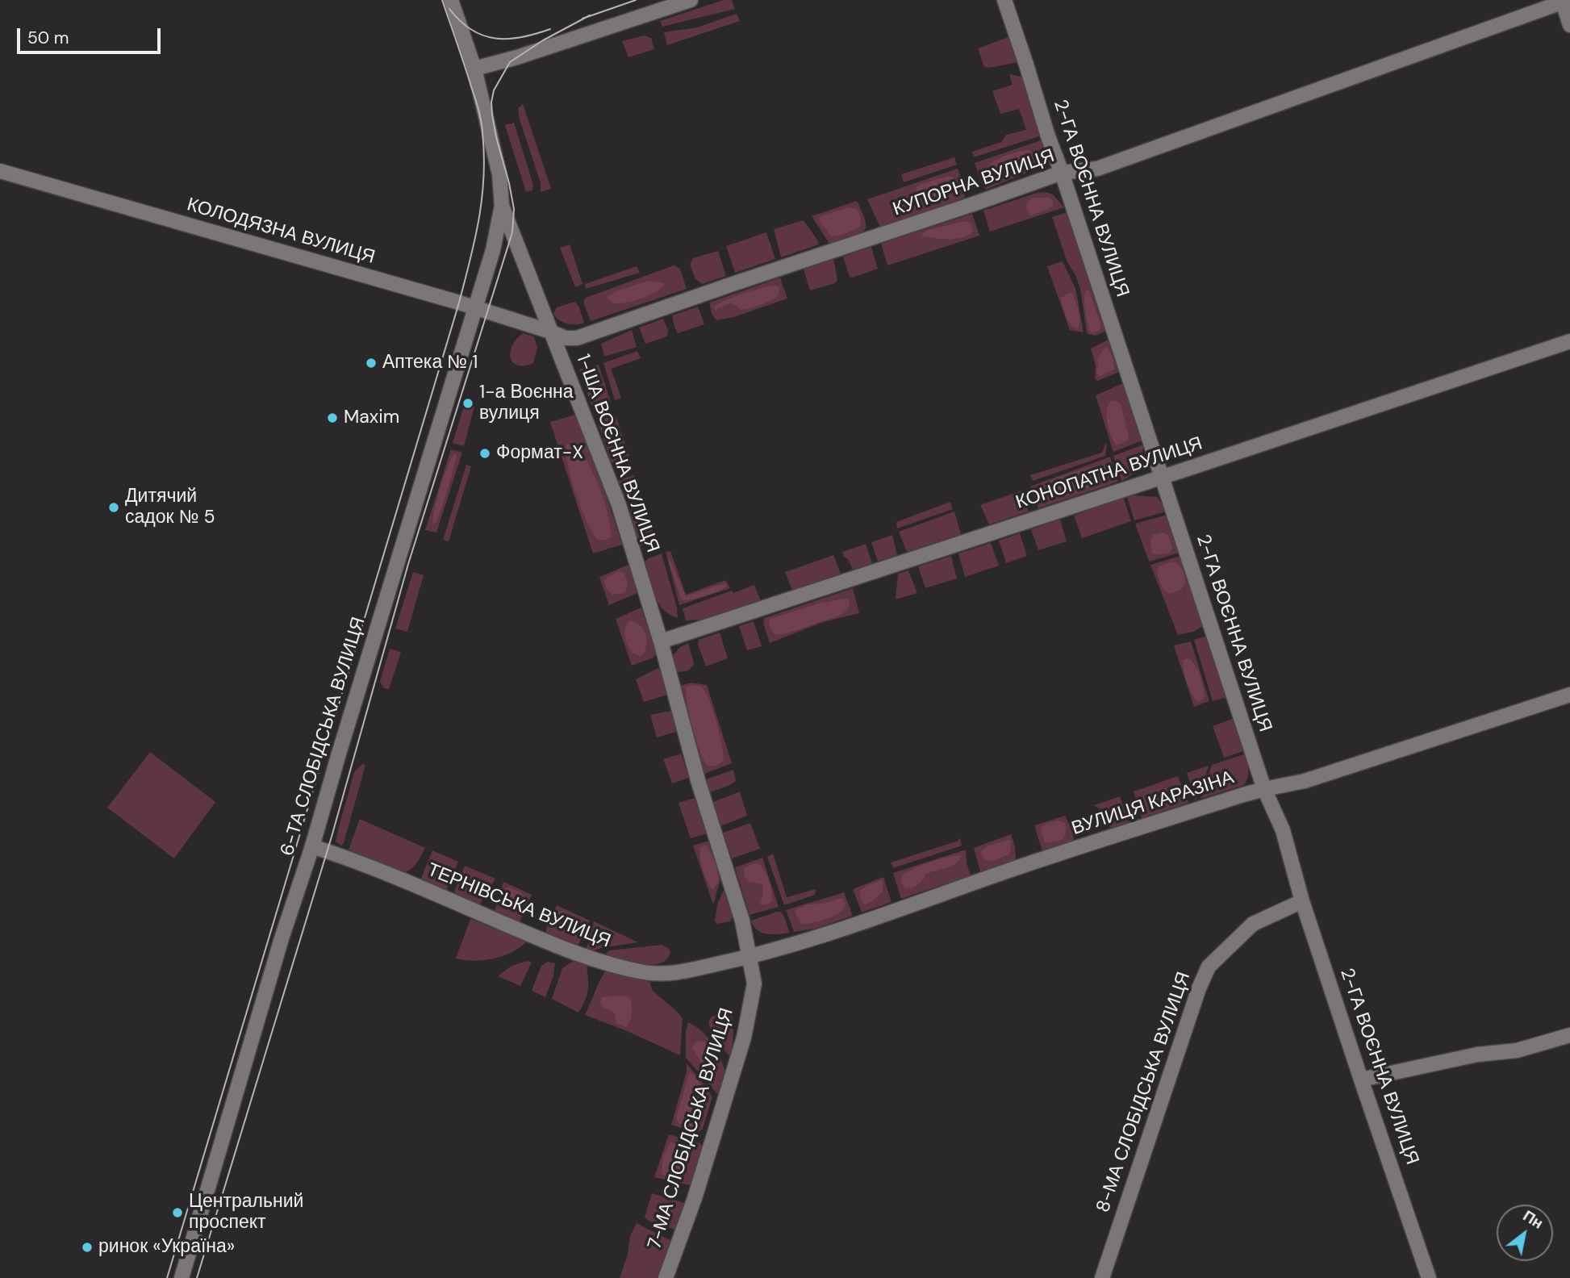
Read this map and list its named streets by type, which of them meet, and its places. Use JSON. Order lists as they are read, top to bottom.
{
  "streets": {
    "street": [
      "КУПОРНА ВУЛИЦЯ",
      "2-ГА ВОЄННА ВУЛИЦЯ",
      "КОЛОДЯЗНА ВУЛИЦЯ",
      "1-ША ВОЄННА ВУЛИЦЯ",
      "КОНОПАТНА ВУЛИЦЯ",
      "6-ТА СЛОБІДСЬКА ВУЛИЦЯ",
      "ВУЛИЦЯ КАРАЗІНА",
      "ТЕРНІВСЬКА ВУЛИЦЯ",
      "8-МА СЛОБІДСЬКА ВУЛИЦЯ",
      "7-МА СЛОБІДСЬКА ВУЛИЦЯ"
    ]
  },
  "crossings": [
    ["КУПОРНА ВУЛИЦЯ", "2-ГА ВОЄННА ВУЛИЦЯ"],
    ["КУПОРНА ВУЛИЦЯ", "КОЛОДЯЗНА ВУЛИЦЯ"],
    ["КУПОРНА ВУЛИЦЯ", "1-ША ВОЄННА ВУЛИЦЯ"],
    ["2-ГА ВОЄННА ВУЛИЦЯ", "КОНОПАТНА ВУЛИЦЯ"],
    ["2-ГА ВОЄННА ВУЛИЦЯ", "ВУЛИЦЯ КАРАЗІНА"],
    ["2-ГА ВОЄННА ВУЛИЦЯ", "8-МА СЛОБІДСЬКА ВУЛИЦЯ"],
    ["КОЛОДЯЗНА ВУЛИЦЯ", "1-ША ВОЄННА ВУЛИЦЯ"],
    ["КОЛОДЯЗНА ВУЛИЦЯ", "6-ТА СЛОБІДСЬКА ВУЛИЦЯ"],
    ["1-ША ВОЄННА ВУЛИЦЯ", "КОНОПАТНА ВУЛИЦЯ"],
    ["1-ША ВОЄННА ВУЛИЦЯ", "6-ТА СЛОБІДСЬКА ВУЛИЦЯ"],
    ["1-ША ВОЄННА ВУЛИЦЯ", "ВУЛИЦЯ КАРАЗІНА"],
    ["1-ША ВОЄННА ВУЛИЦЯ", "ТЕРНІВСЬКА ВУЛИЦЯ"],
    ["1-ША ВОЄННА ВУЛИЦЯ", "7-МА СЛОБІДСЬКА ВУЛИЦЯ"],
    ["6-ТА СЛОБІДСЬКА ВУЛИЦЯ", "ТЕРНІВСЬКА ВУЛИЦЯ"],
    ["ВУЛИЦЯ КАРАЗІНА", "ТЕРНІВСЬКА ВУЛИЦЯ"],
    ["ВУЛИЦЯ КАРАЗІНА", "7-МА СЛОБІДСЬКА ВУЛИЦЯ"],
    ["ТЕРНІВСЬКА ВУЛИЦЯ", "7-МА СЛОБІДСЬКА ВУЛИЦЯ"]
  ],
  "places": [
    "Аптека № 1",
    "1-а Воєнна вулиця",
    "Maxim",
    "Формат-X",
    "Дитячий садок № 5",
    "Центральний проспект",
    "ринок «Україна»"
  ],
  "scale_bar": "50 m",
  "north": "top right"
}
